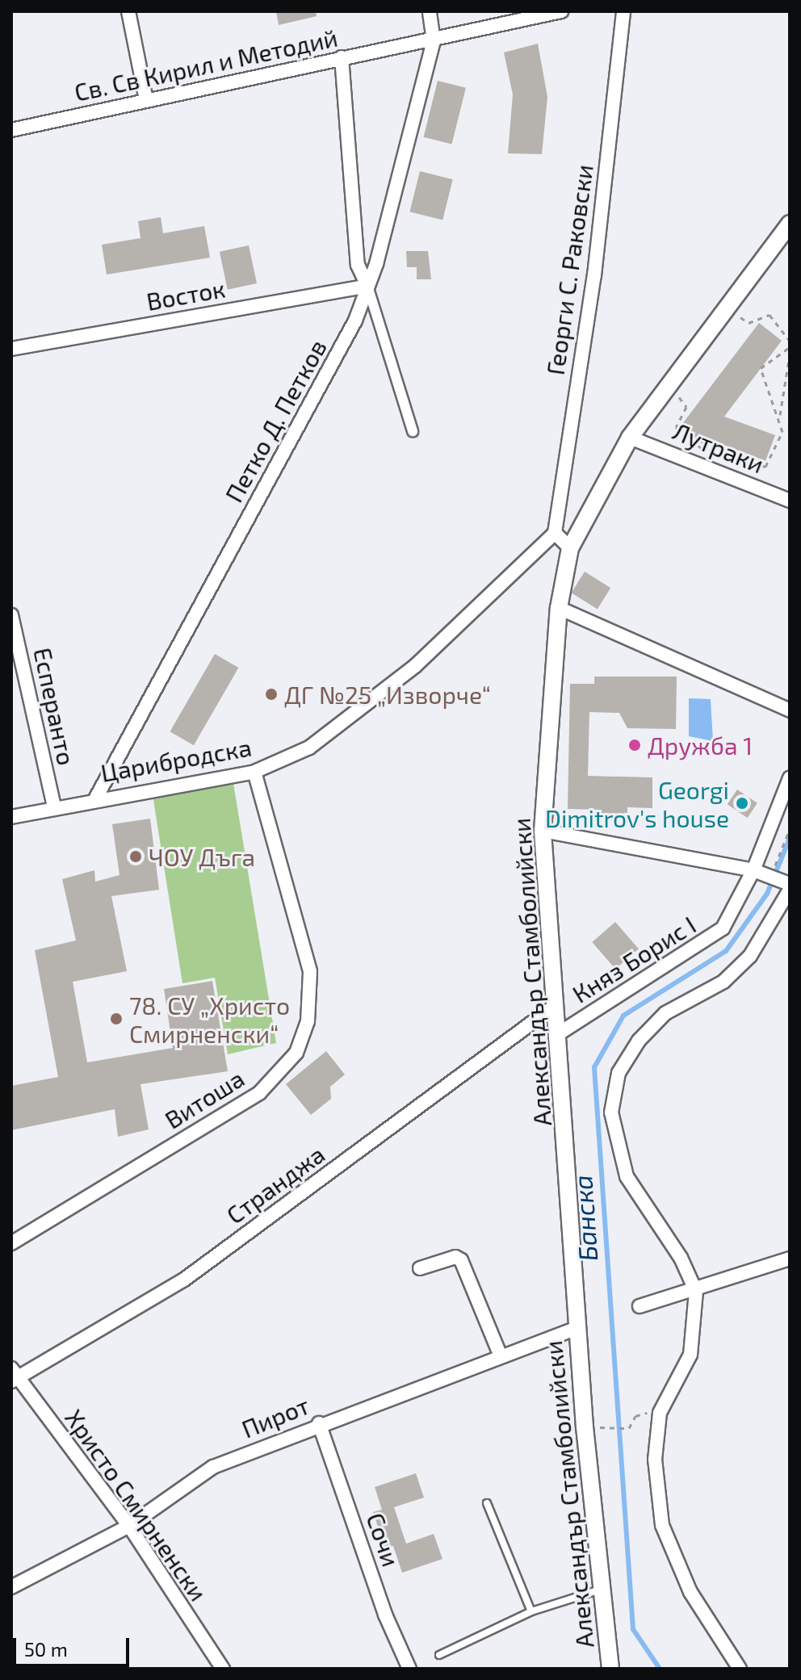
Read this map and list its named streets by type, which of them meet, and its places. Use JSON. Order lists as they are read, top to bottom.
{
  "streets": {
    "street": [
      "Св. Св Кирил и Методий",
      "Георги С. Раковски",
      "Восток",
      "Петко Д. Петков",
      "Лутраки",
      "Есперанто",
      "Царибродска",
      "Княз Борис I",
      "Александър Стамболийски",
      "Витоша",
      "Странджа",
      "Пирот",
      "Христо Смирненски",
      "Сочи"
    ]
  },
  "crossings": [
    ["Св. Св Кирил и Методий", "Петко Д. Петков"],
    ["Георги С. Раковски", "Царибродска"],
    ["Восток", "Петко Д. Петков"],
    ["Петко Д. Петков", "Царибродска"],
    ["Лутраки", "Александър Стамболийски"],
    ["Есперанто", "Царибродска"],
    ["Царибродска", "Витоша"],
    ["Княз Борис I", "Александър Стамболийски"],
    ["Александър Стамболийски", "Странджа"],
    ["Александър Стамболийски", "Пирот"],
    ["Странджа", "Христо Смирненски"],
    ["Пирот", "Христо Смирненски"],
    ["Пирот", "Сочи"]
  ],
  "water": ["Банска"],
  "places": [
    "ДГ №25 „Изворче“",
    "Дружба 1",
    "Georgi Dimitrov's house",
    "ЧОУ Дъга",
    "78. СУ „Христо Смирненски“"
  ],
  "scale_bar": "50 m"
}
